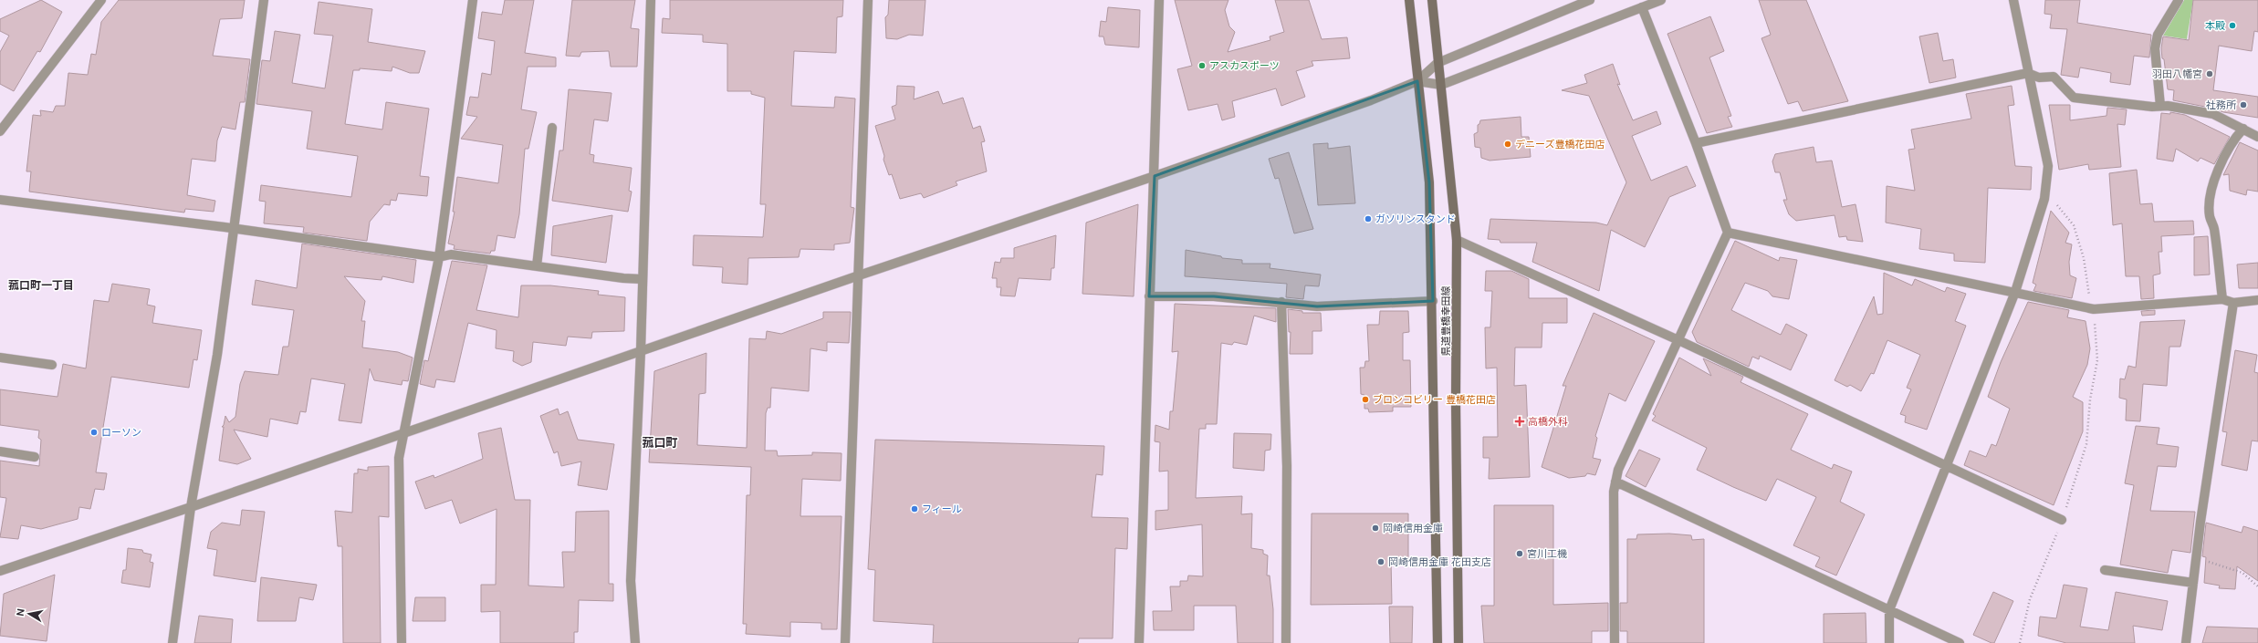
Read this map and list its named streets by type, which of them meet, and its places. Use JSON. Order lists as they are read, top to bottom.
{
  "streets": {
    "main road": ["県道豊橋幸田線"]
  },
  "districts": ["菰口町一丁目", "菰口町"],
  "places": {
    "other": [
      "本殿",
      "アスカスポーツ",
      "羽田八幡宮",
      "社務所",
      "デニーズ豊橋花田店",
      "ガソリンスタンド",
      "ブロンコビリー 豊橋花田店",
      "ローソン",
      "フィール",
      "岡崎信用金庫",
      "宮川工機",
      "岡崎信用金庫 花田支店"
    ],
    "health": ["高橋外科"]
  },
  "north": "left"
}
